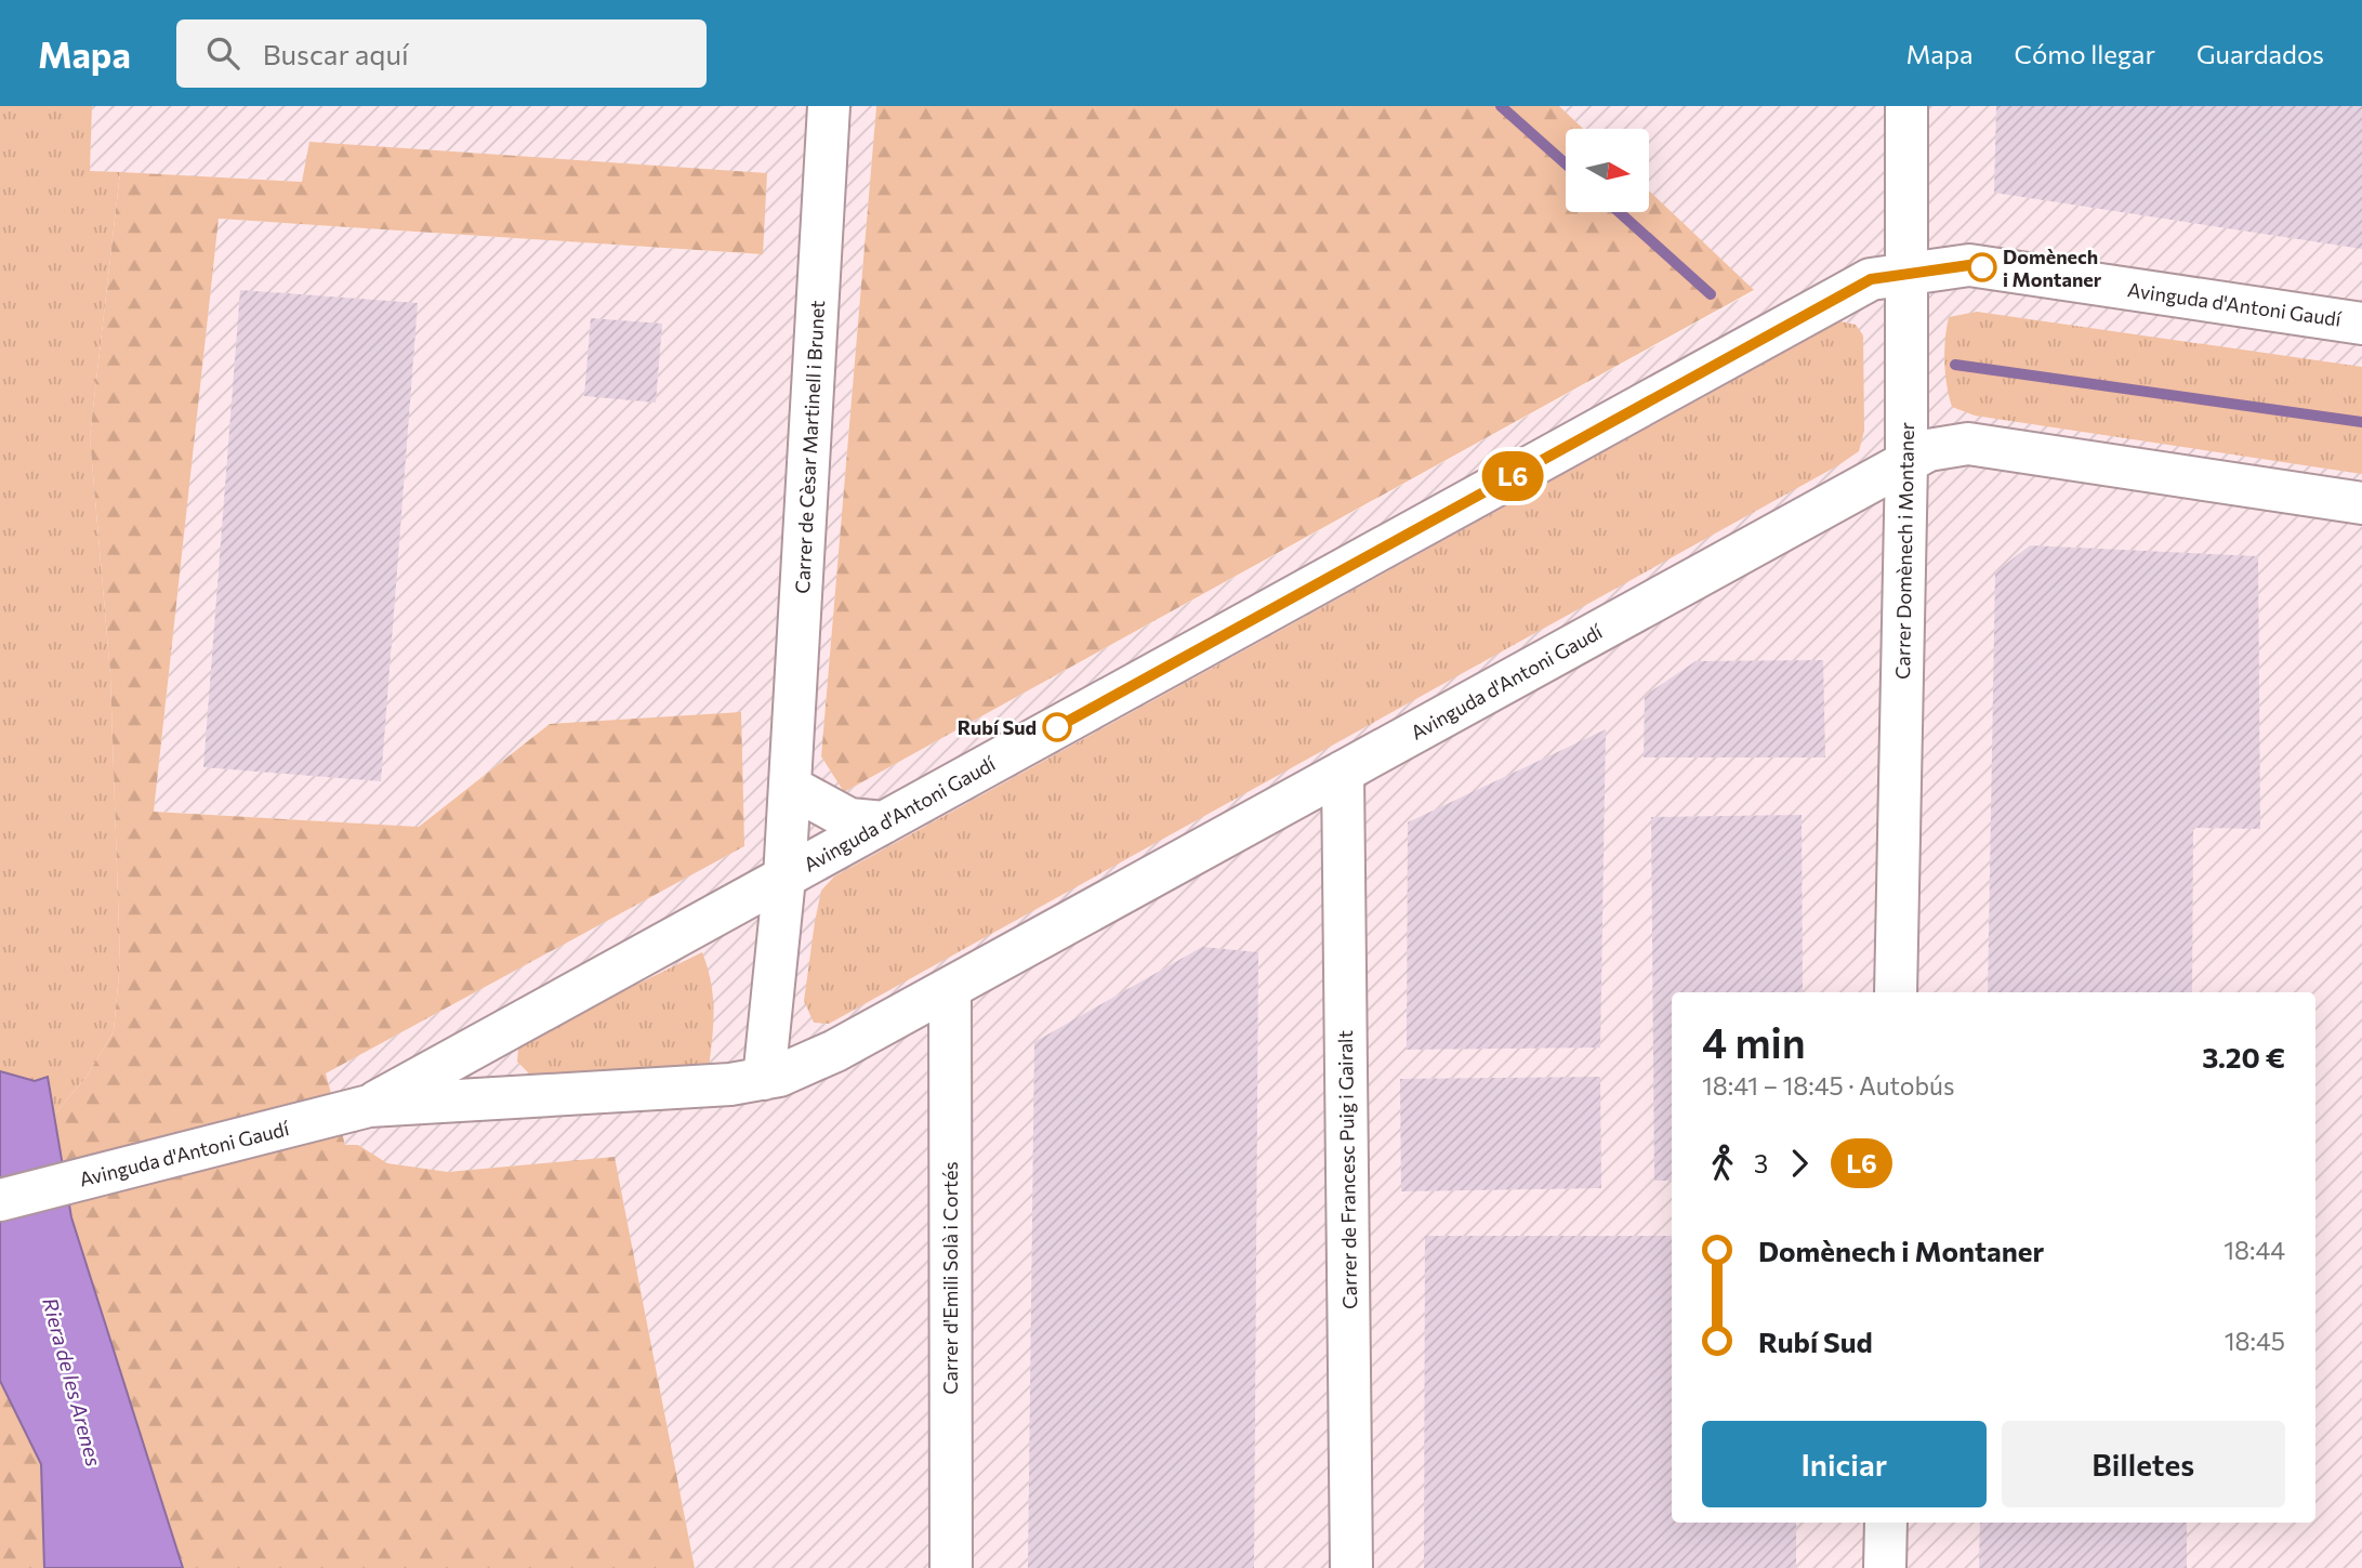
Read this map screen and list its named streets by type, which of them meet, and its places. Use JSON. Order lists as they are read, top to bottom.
{
  "streets": {
    "street": [
      "Avinguda d'Antoni Gaudí",
      "Carrer de Cèsar Martinell i Brunet",
      "Carrer Domènech i Montaner",
      "Carrer de Francesc Puig i Gairalt",
      "Carrer d'Emili Solà i Cortés"
    ]
  },
  "crossings": [
    ["Avinguda d'Antoni Gaudí", "Carrer de Cèsar Martinell i Brunet"],
    ["Avinguda d'Antoni Gaudí", "Carrer Domènech i Montaner"],
    ["Avinguda d'Antoni Gaudí", "Carrer de Francesc Puig i Gairalt"],
    ["Avinguda d'Antoni Gaudí", "Carrer d'Emili Solà i Cortés"]
  ],
  "water": ["Riera de les Arenes"],
  "places": ["Domènech i Montaner", "Rubí Sud"],
  "lines": ["bus line L6"],
  "north": "right",
  "page": {
    "header": "Mapa",
    "search": "Buscar aquí",
    "nav": ["Mapa", "Cómo llegar", "Guardados"],
    "on_map": "L6",
    "heading": ["4 min", "18:41 – 18:45 · Autobús", "3.20 €"],
    "legs": ["3", "L6"],
    "list": [
      {
        "name": "Domènech i Montaner",
        "value": "18:44"
      },
      {
        "name": "Rubí Sud",
        "value": "18:45"
      }
    ],
    "buttons": ["Iniciar", "Billetes"]
  }
}
